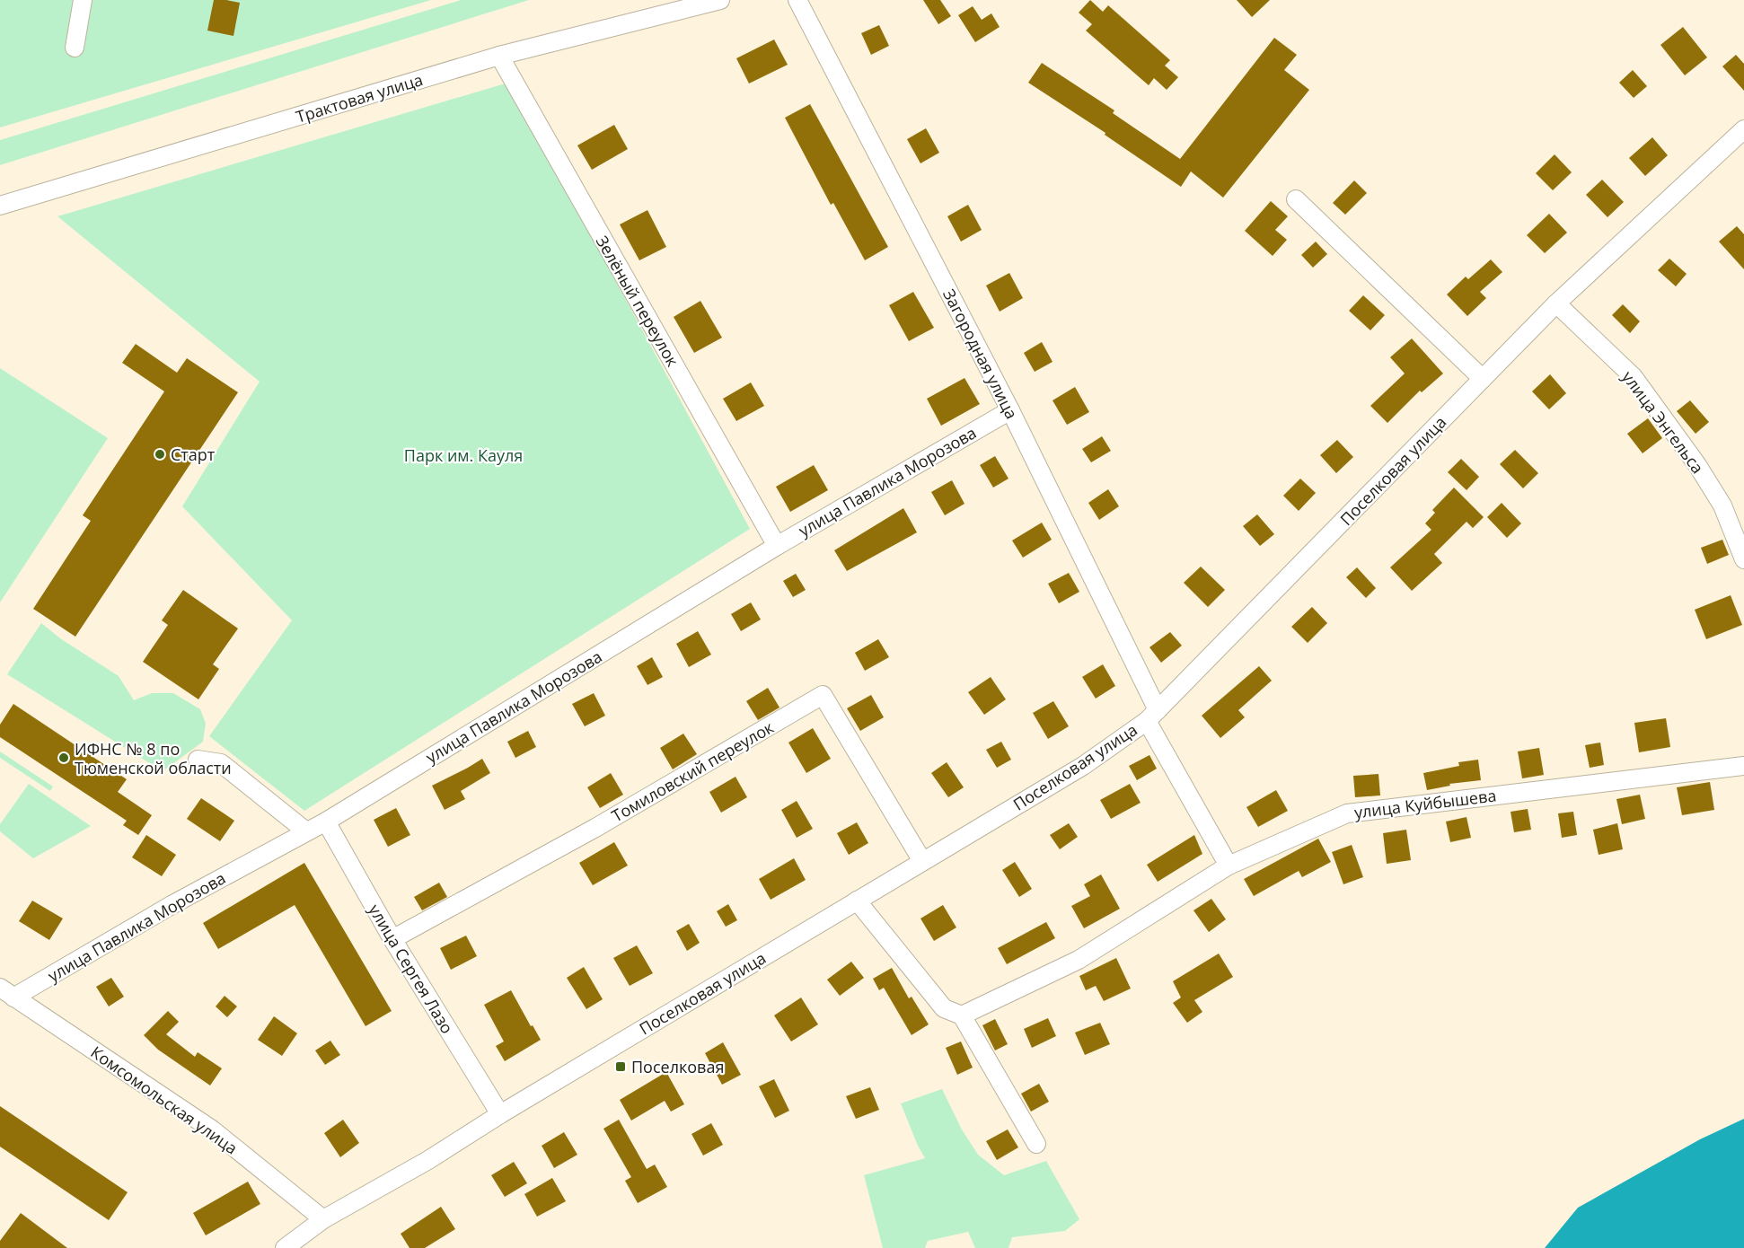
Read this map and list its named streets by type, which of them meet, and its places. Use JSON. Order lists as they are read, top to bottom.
{
  "streets": {
    "street": [
      "Трактовая улица",
      "Зелёный переулок",
      "Загородная улица",
      "улица Энгельса",
      "Поселковая улица",
      "улица Павлика Морозова",
      "Томиловский переулок",
      "улица Куйбышева",
      "улица Сергея Лазо",
      "Комсомольская улица"
    ]
  },
  "crossings": [
    ["Трактовая улица", "Зелёный переулок"],
    ["Зелёный переулок", "улица Павлика Морозова"],
    ["Загородная улица", "Поселковая улица"],
    ["Загородная улица", "улица Павлика Морозова"],
    ["Загородная улица", "улица Куйбышева"],
    ["улица Энгельса", "Поселковая улица"],
    ["Поселковая улица", "Томиловский переулок"],
    ["Поселковая улица", "улица Сергея Лазо"],
    ["Поселковая улица", "Комсомольская улица"],
    ["улица Павлика Морозова", "улица Сергея Лазо"],
    ["улица Павлика Морозова", "Комсомольская улица"],
    ["Томиловский переулок", "улица Сергея Лазо"]
  ],
  "parks": ["Парк им. Кауля"],
  "places": {
    "other": ["Старт", "ИФНС № 8 по Тюменской области"],
    "transit": ["Поселковая"]
  }
}
